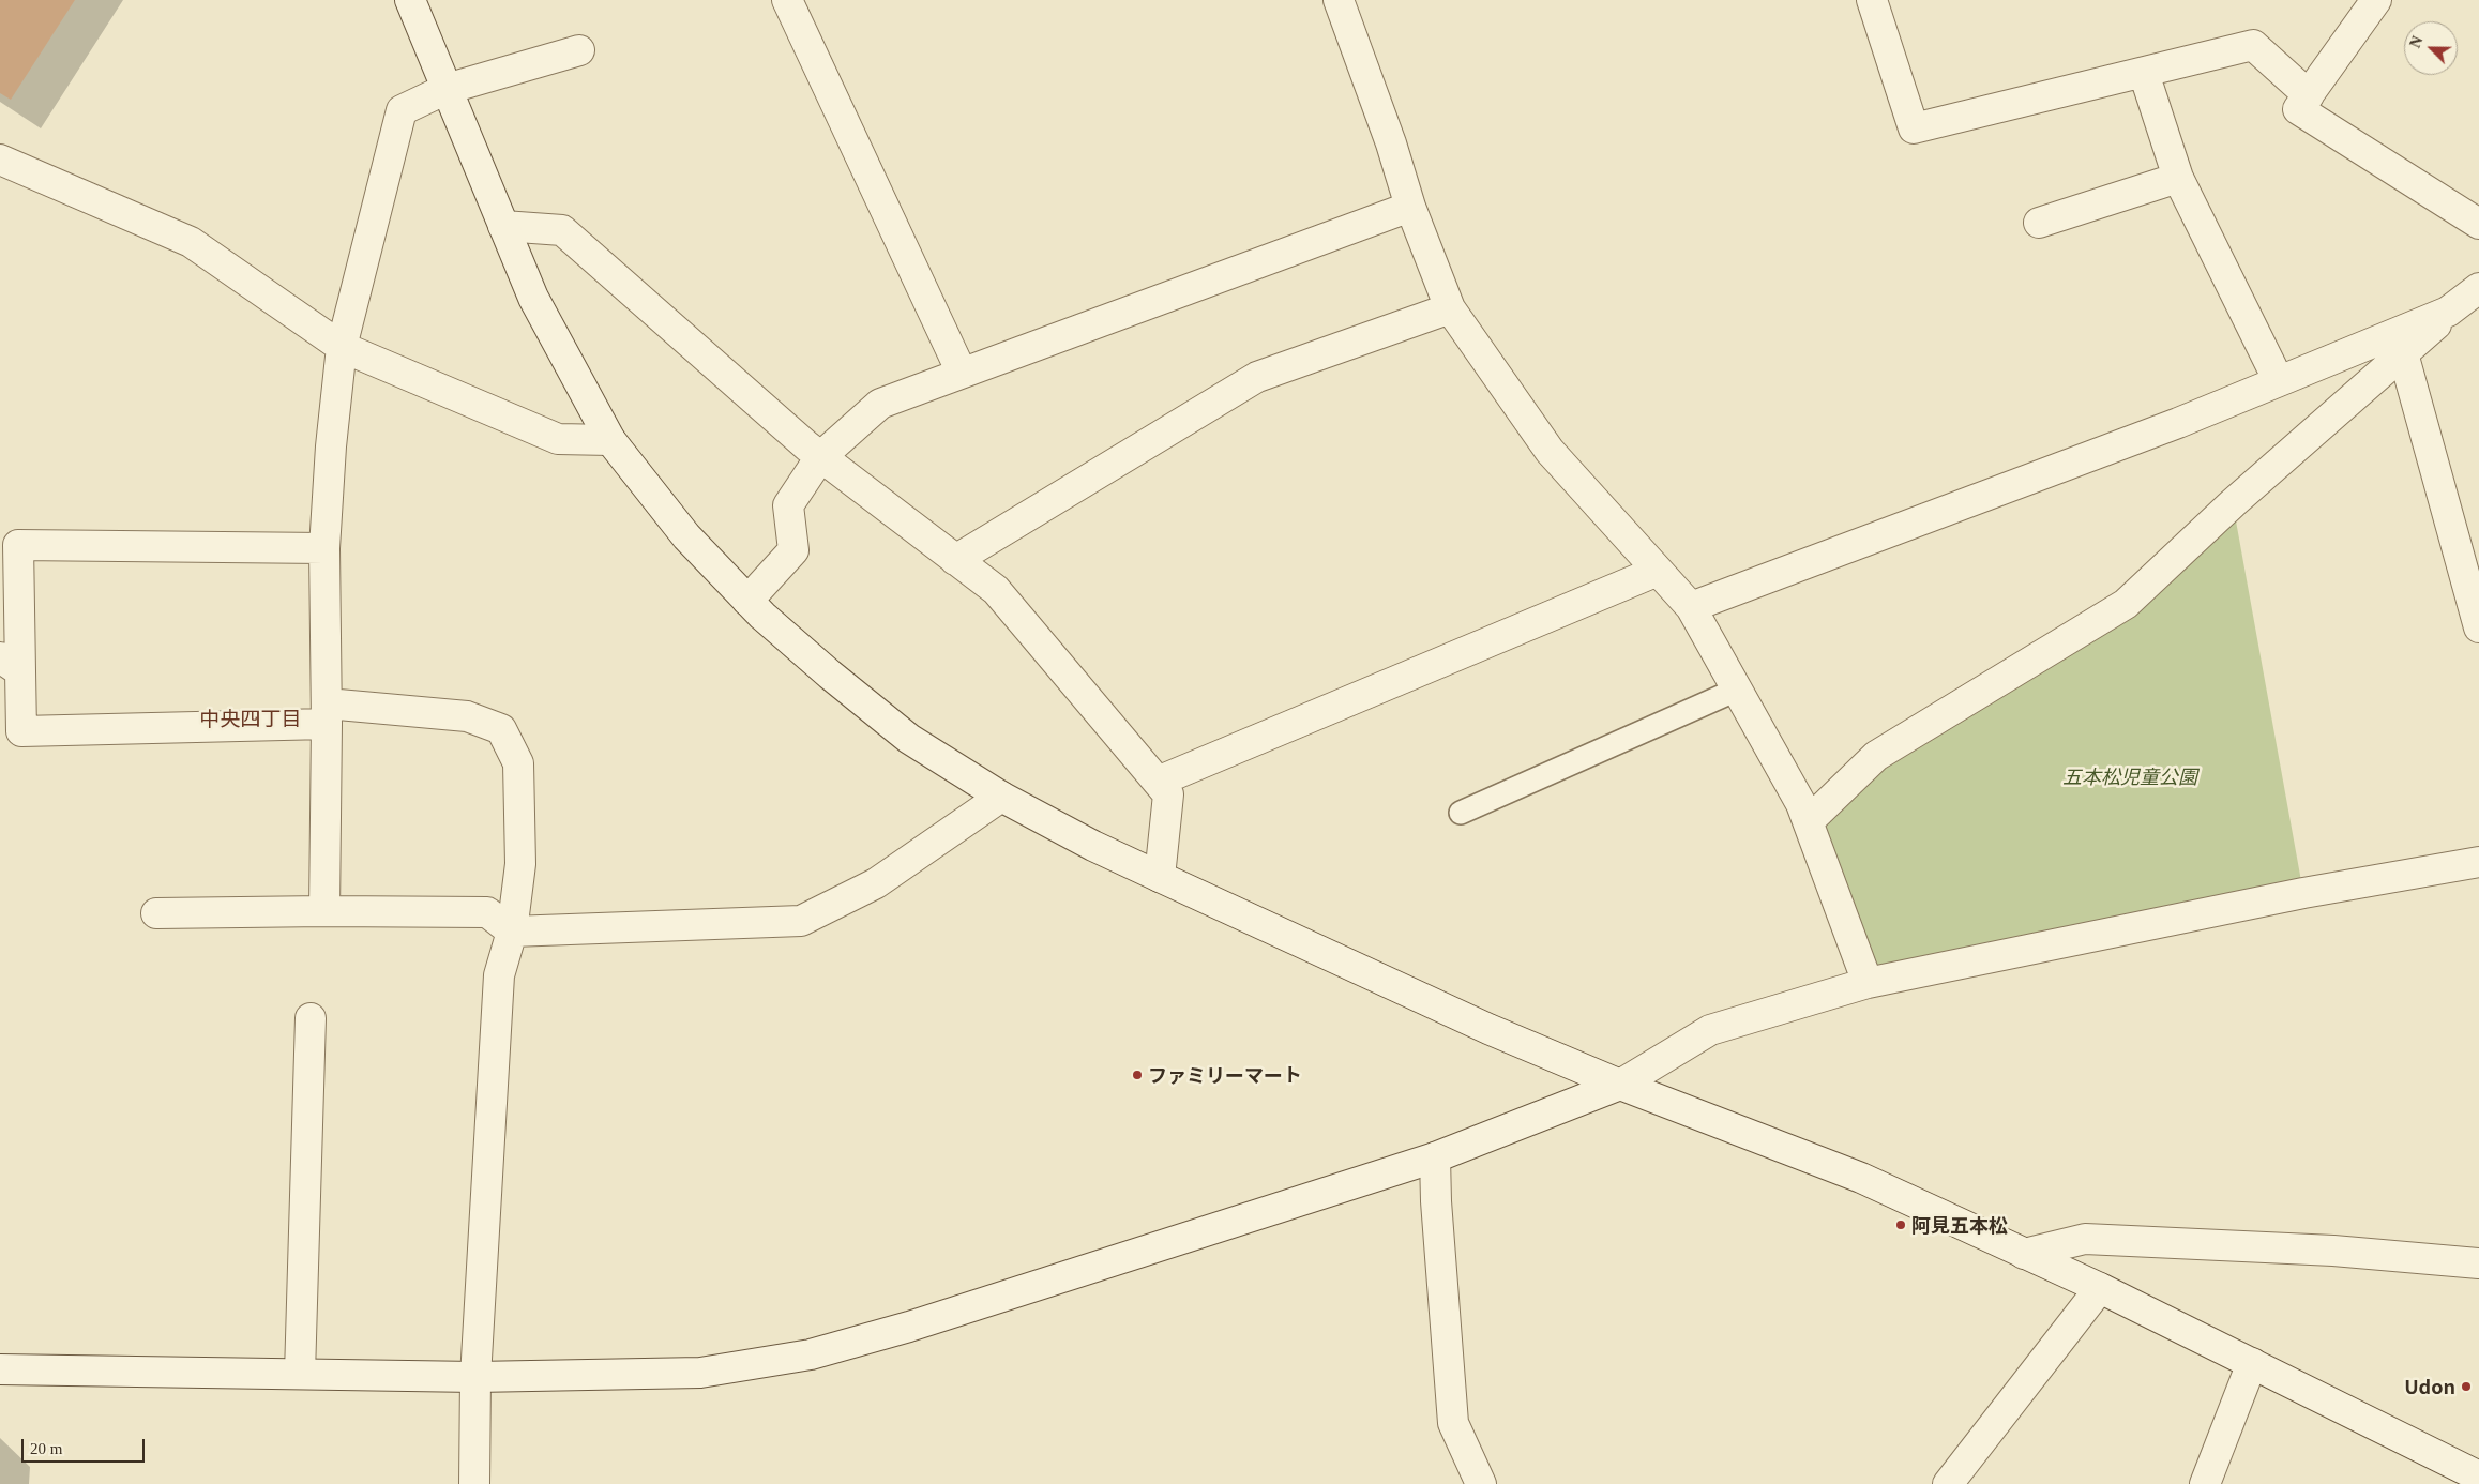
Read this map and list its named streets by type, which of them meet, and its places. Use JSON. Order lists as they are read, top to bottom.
{
  "districts": ["中央四丁目"],
  "parks": ["五本松児童公園"],
  "places": ["ファミリーマート", "阿見五本松", "Udon"],
  "scale_bar": "20 m",
  "north": "top left"
}
